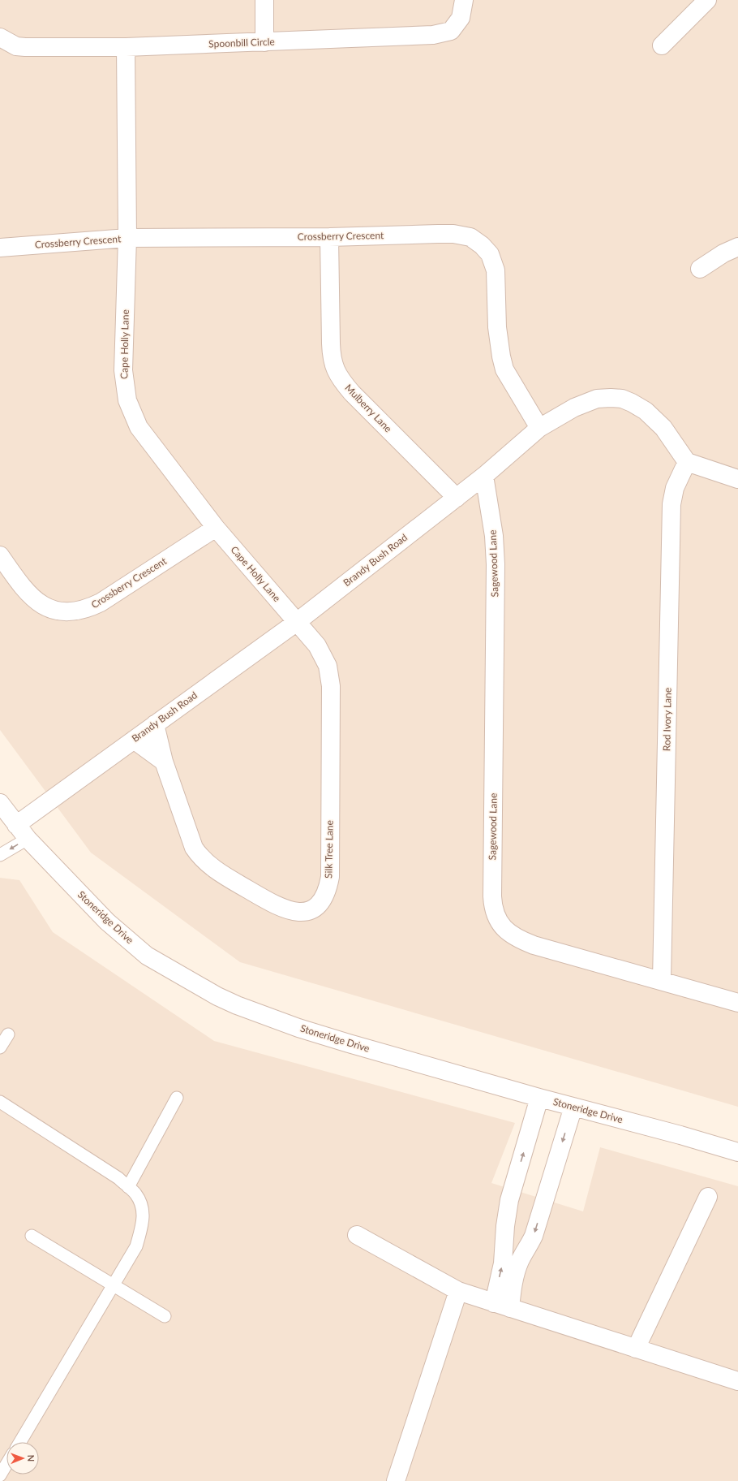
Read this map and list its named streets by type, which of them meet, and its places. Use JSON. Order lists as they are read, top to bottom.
{
  "streets": {
    "street": [
      "Spoonbill Circle",
      "Crossberry Crescent",
      "Cape Holly Lane",
      "Mulberry Lane",
      "Brandy Bush Road",
      "Sagewood Lane",
      "Rod Ivory Lane",
      "Silk Tree Lane",
      "Stoneridge Drive"
    ]
  },
  "crossings": [
    ["Spoonbill Circle", "Cape Holly Lane"],
    ["Crossberry Crescent", "Cape Holly Lane"],
    ["Crossberry Crescent", "Mulberry Lane"],
    ["Crossberry Crescent", "Brandy Bush Road"],
    ["Cape Holly Lane", "Brandy Bush Road"],
    ["Cape Holly Lane", "Silk Tree Lane"],
    ["Mulberry Lane", "Brandy Bush Road"],
    ["Brandy Bush Road", "Sagewood Lane"],
    ["Brandy Bush Road", "Rod Ivory Lane"],
    ["Brandy Bush Road", "Silk Tree Lane"],
    ["Brandy Bush Road", "Stoneridge Drive"],
    ["Sagewood Lane", "Rod Ivory Lane"]
  ],
  "north": "right"
}
